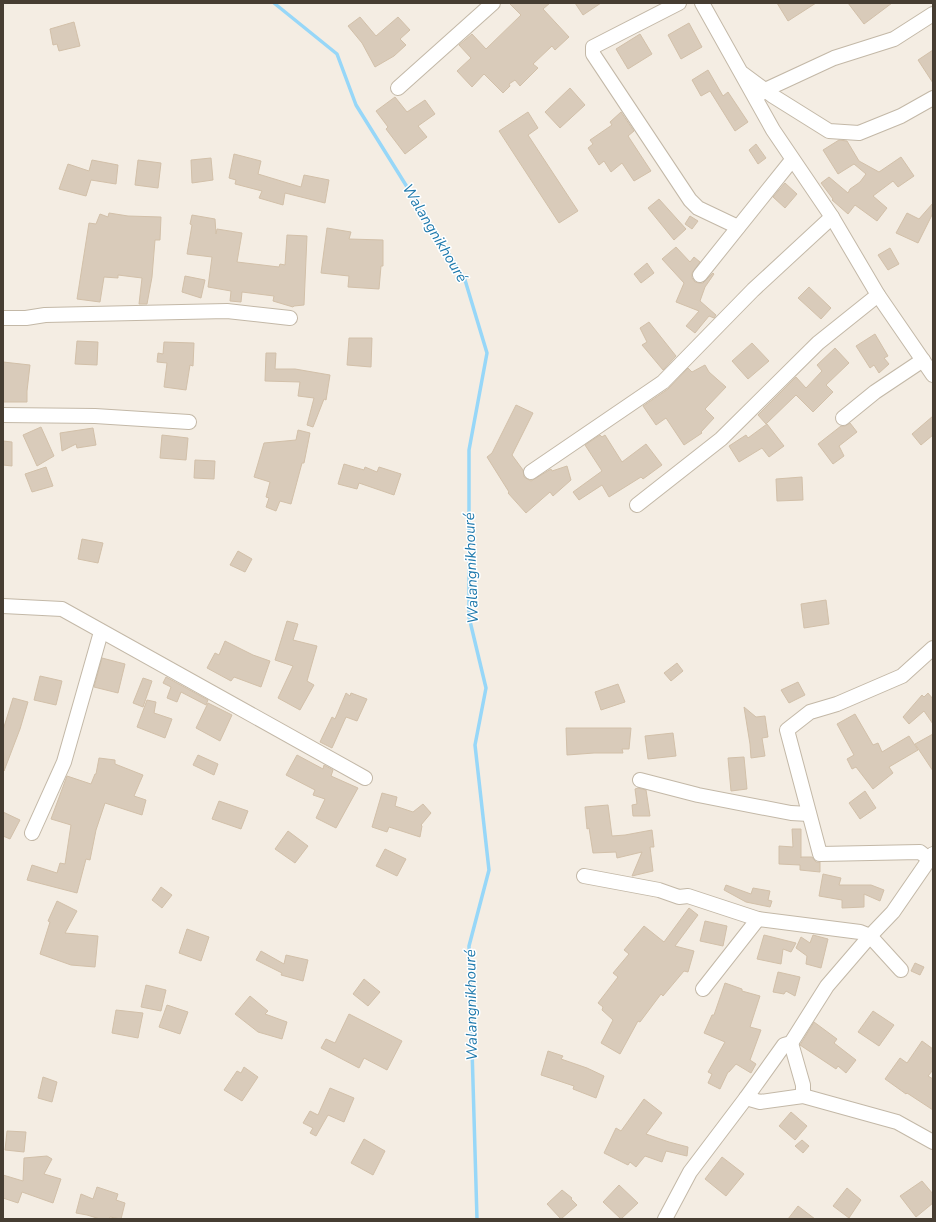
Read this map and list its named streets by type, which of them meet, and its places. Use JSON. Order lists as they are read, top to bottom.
{
  "water": ["Walangnikhouré"]
}
